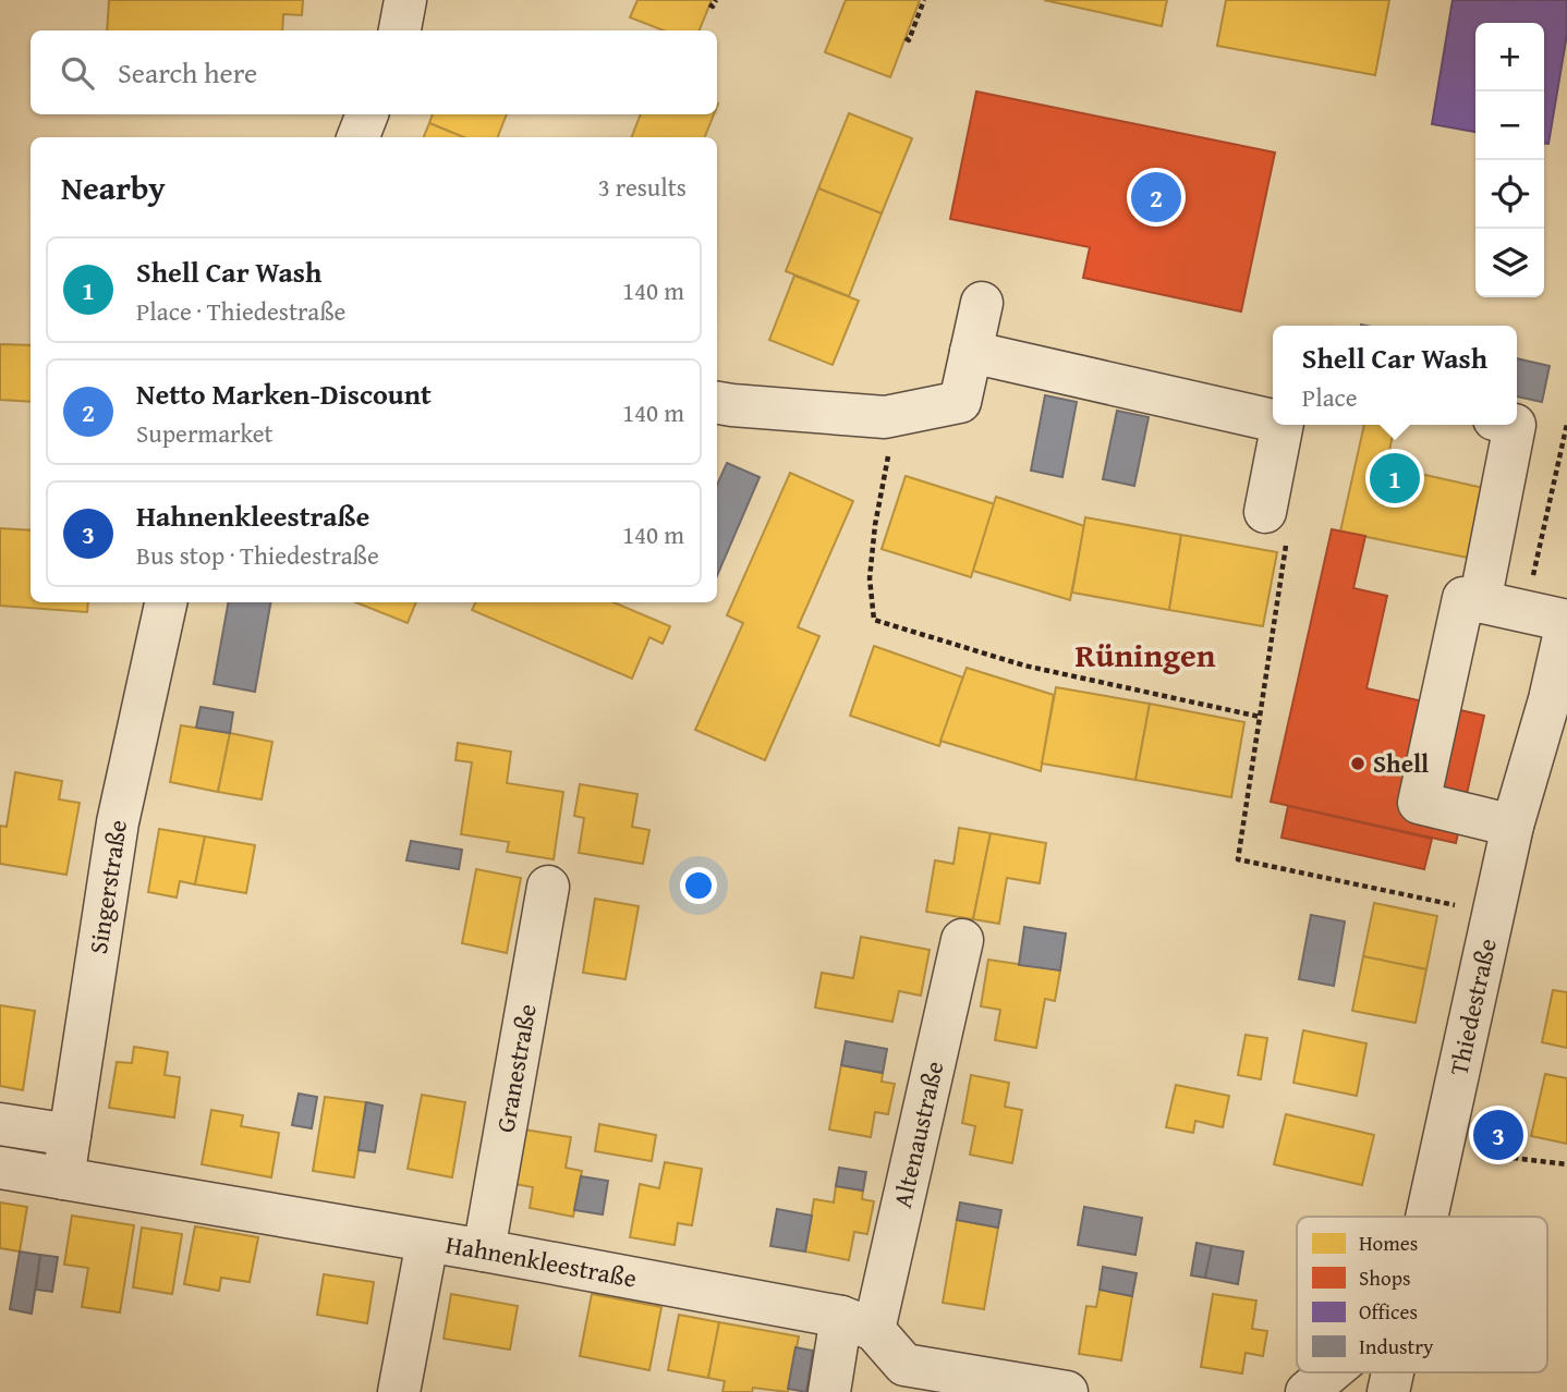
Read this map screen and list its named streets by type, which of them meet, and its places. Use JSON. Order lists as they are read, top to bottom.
{
  "streets": {
    "street": [
      "Singerstraße",
      "Thiedestraße",
      "Granestraße",
      "Altenaustraße",
      "Hahnenkleestraße"
    ]
  },
  "crossings": [
    ["Singerstraße", "Hahnenkleestraße"],
    ["Granestraße", "Hahnenkleestraße"],
    ["Altenaustraße", "Hahnenkleestraße"]
  ],
  "districts": ["Rüningen"],
  "places": ["Shell"],
  "legend": [
    "Homes",
    "Shops",
    "Offices",
    "Industry"
  ],
  "page": {
    "map_buttons": ["+", "−"],
    "search": "Search here",
    "heading": ["Nearby", "3 results"],
    "pins": ["2", "1", "3"],
    "list": [
      {
        "mark": "1",
        "name": "Shell Car Wash",
        "note": "Place · Thiedestraße",
        "value": "140 m"
      },
      {
        "mark": "2",
        "name": "Netto Marken-Discount",
        "note": "Supermarket",
        "value": "140 m"
      },
      {
        "mark": "3",
        "name": "Hahnenkleestraße",
        "note": "Bus stop · Thiedestraße",
        "value": "140 m"
      }
    ],
    "popup": ["Shell Car Wash", "Place"]
  }
}
